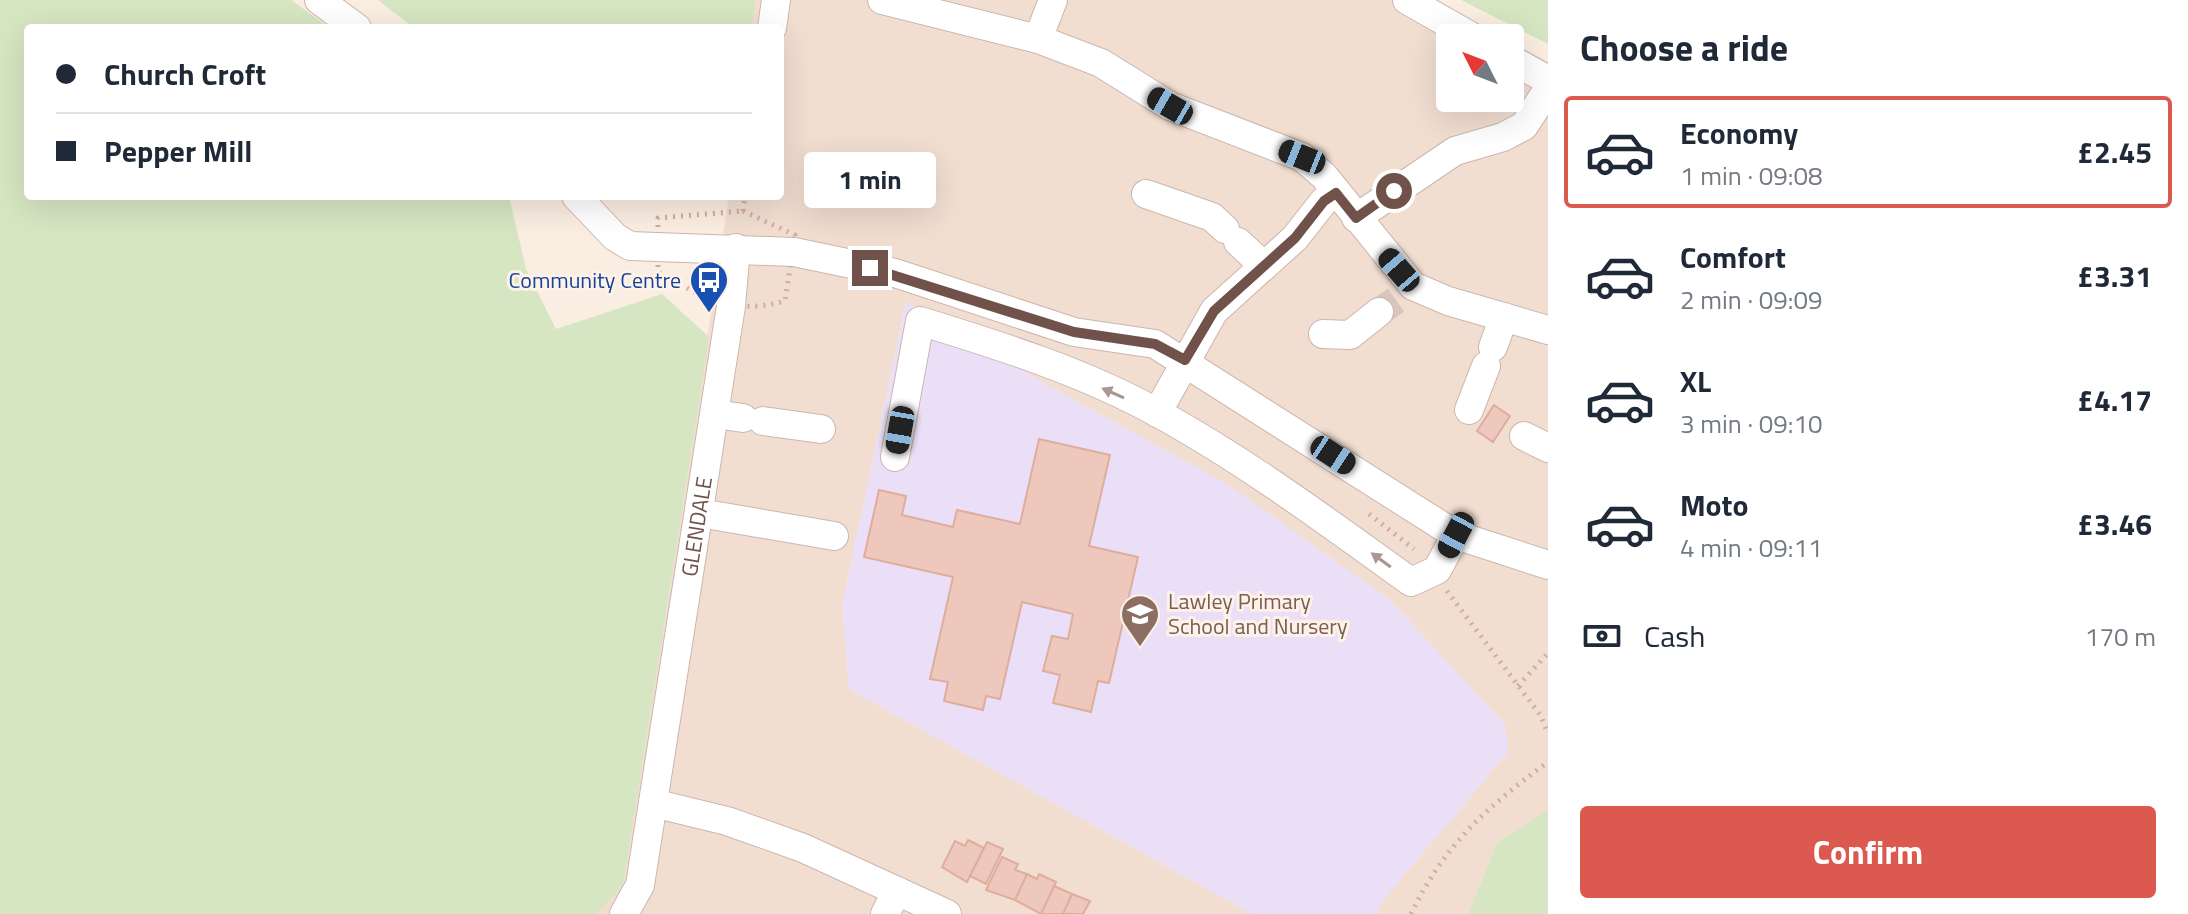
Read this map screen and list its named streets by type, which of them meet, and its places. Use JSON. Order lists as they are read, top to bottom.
{
  "streets": {
    "street": ["GLENDALE"]
  },
  "places": {
    "bus stop": ["Community Centre"],
    "school or university": ["Lawley Primary School and Nursery"]
  },
  "north": "top left",
  "page": {
    "heading": "Choose a ride",
    "banner": ["Church Croft", "Pepper Mill"],
    "list": [
      {
        "name": "Economy",
        "note": "1 min · 09:08",
        "value": "£2.45"
      },
      {
        "name": "Comfort",
        "note": "2 min · 09:09",
        "value": "£3.31"
      },
      {
        "name": "XL",
        "note": "3 min · 09:10",
        "value": "£4.17"
      },
      {
        "name": "Moto",
        "note": "4 min · 09:11",
        "value": "£3.46"
      }
    ],
    "bubble": "1 min",
    "pay": ["Cash", "170 m"],
    "buttons": "Confirm"
  }
}
